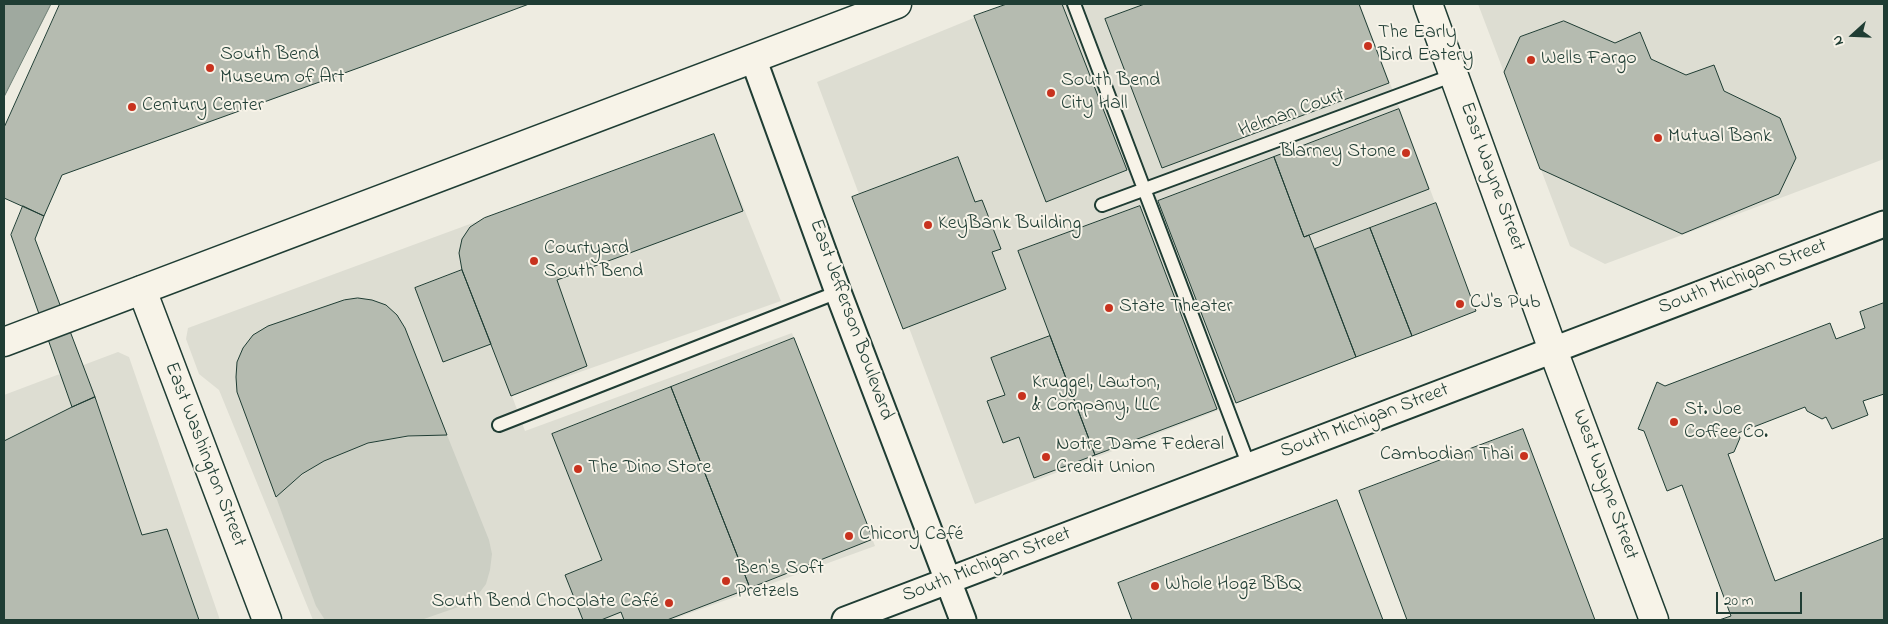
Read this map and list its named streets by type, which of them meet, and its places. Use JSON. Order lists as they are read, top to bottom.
{
  "streets": {
    "street": [
      "East Wayne Street",
      "South Michigan Street",
      "East Jefferson Boulevard",
      "East Washington Street",
      "West Wayne Street"
    ],
    "lane": ["Helman Court"]
  },
  "crossings": [
    ["Helman Court", "East Wayne Street"],
    ["East Wayne Street", "South Michigan Street"],
    ["East Wayne Street", "West Wayne Street"],
    ["South Michigan Street", "East Jefferson Boulevard"],
    ["South Michigan Street", "West Wayne Street"]
  ],
  "places": [
    "The Early Bird Eatery",
    "Wells Fargo",
    "South Bend Museum of Art",
    "South Bend City Hall",
    "Century Center",
    "Mutual Bank",
    "Blarney Stone",
    "KeyBank Building",
    "Courtyard South Bend",
    "CJ's Pub",
    "State Theater",
    "Kruggel, Lawton, & Company, LLC",
    "St. Joe Coffee Co.",
    "Cambodian Thai",
    "Notre Dame Federal Credit Union",
    "The Dino Store",
    "Chicory Café",
    "Ben's Soft Pretzels",
    "Whole Hogz BBQ",
    "South Bend Chocolate Café"
  ],
  "scale_bar": "20 m",
  "north": "left"
}
